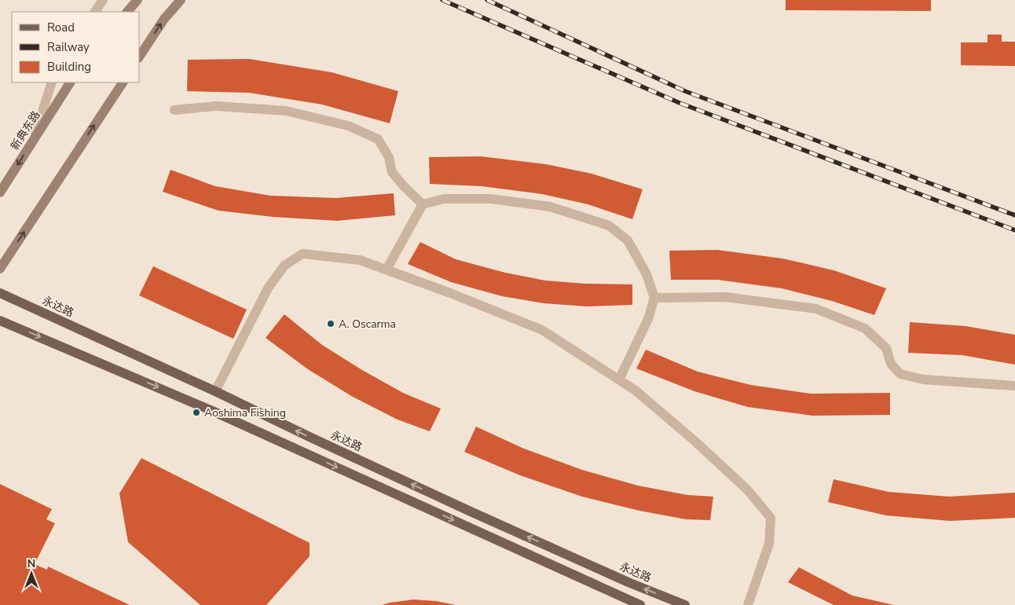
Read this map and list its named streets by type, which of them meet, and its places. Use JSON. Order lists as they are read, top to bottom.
{
  "streets": {
    "main road": ["新典东路", "永达路"]
  },
  "places": ["A. Oscarma", "Aoshima Fishing"],
  "legend": ["Road", "Railway", "Building"],
  "north": "top"
}
